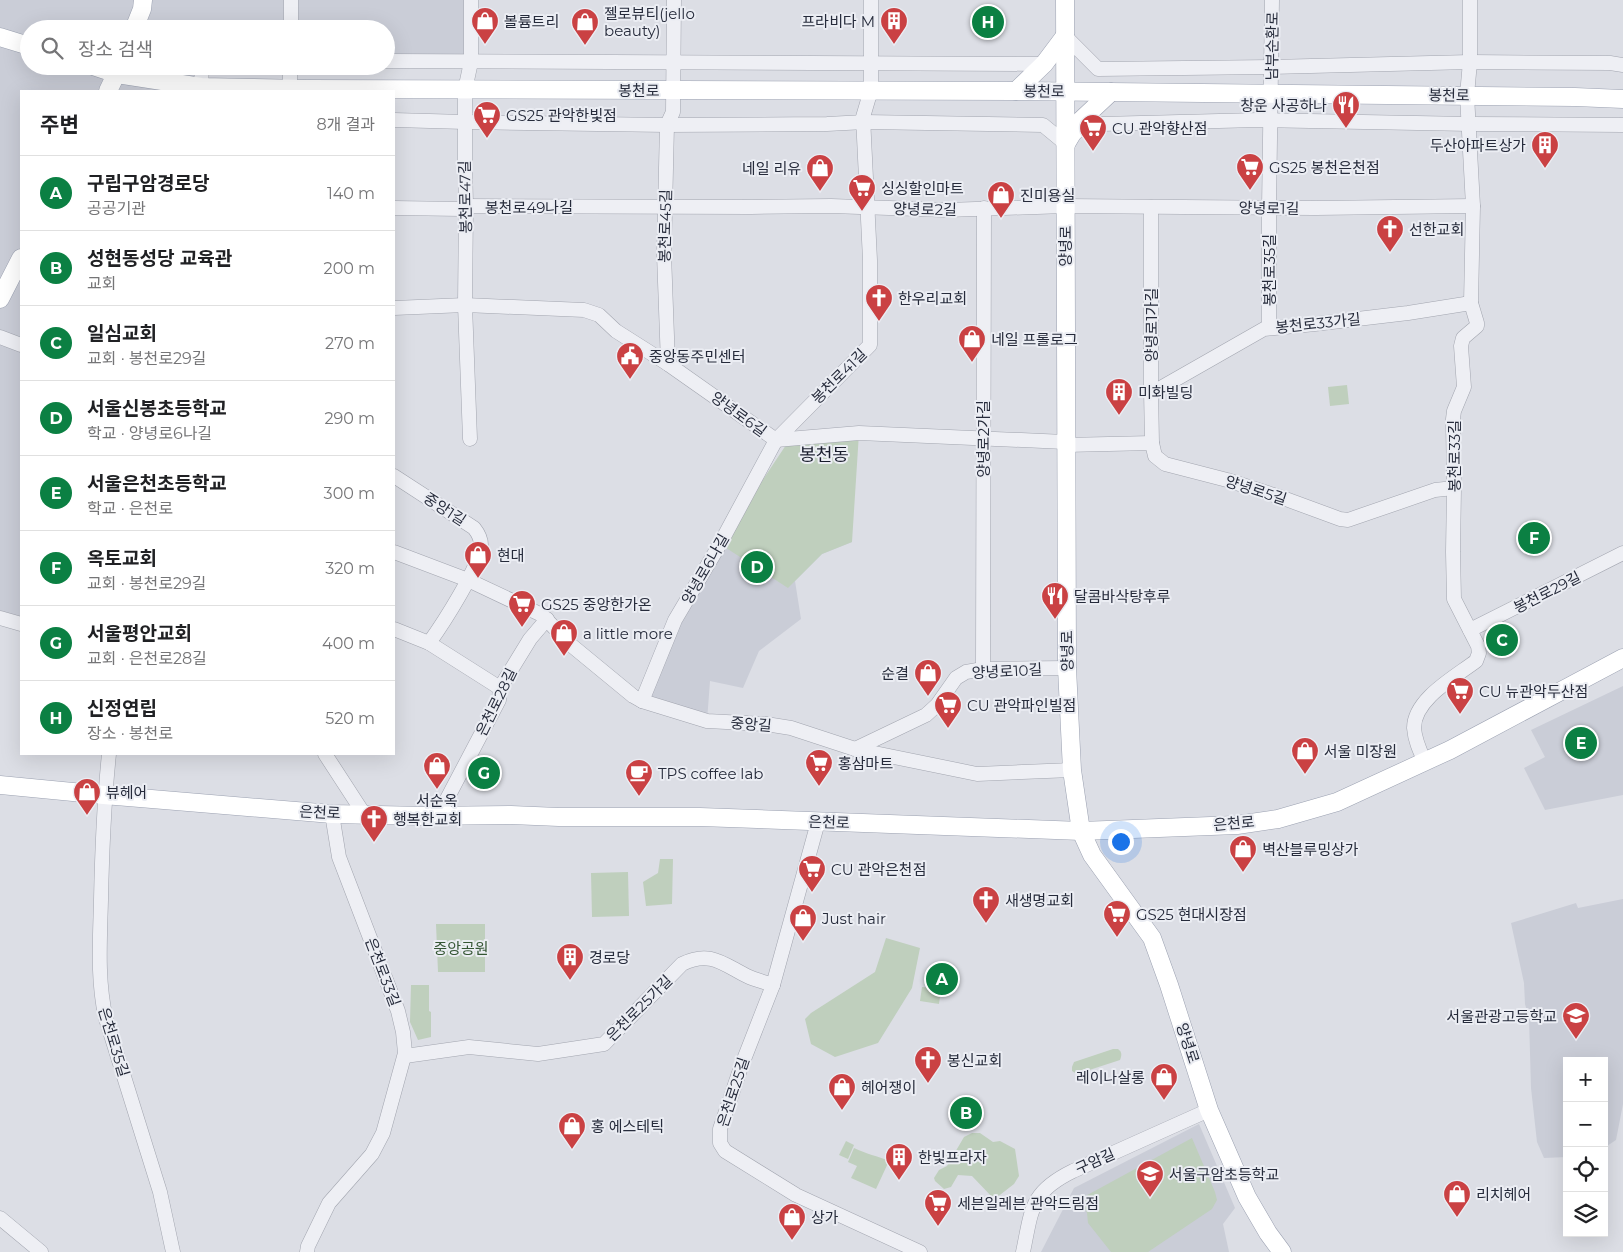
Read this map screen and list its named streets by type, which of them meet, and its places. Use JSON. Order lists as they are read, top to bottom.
{
  "streets": {
    "main road": ["봉천로", "양녕로", "은천로"],
    "street": [
      "남부순환로",
      "봉천로47길",
      "봉천로49나길",
      "양녕로1길",
      "양녕로2길",
      "봉천로45길",
      "봉천로35길",
      "봉천로33가길",
      "양녕로1가길",
      "봉천로41길",
      "양녕로6길",
      "양녕로2가길",
      "봉천로33길",
      "양녕로5길",
      "중앙1길",
      "양녕로6나길",
      "봉천로29길",
      "양녕로10길",
      "은천로28길",
      "중앙길",
      "은천로33길",
      "은천로25가길",
      "은천로35길",
      "은천로25길",
      "구암길"
    ]
  },
  "crossings": [
    ["남부순환로", "봉천로"],
    ["남부순환로", "봉천로35길"],
    ["봉천로", "봉천로47길"],
    ["봉천로", "봉천로45길"],
    ["봉천로", "양녕로"],
    ["봉천로", "봉천로35길"],
    ["봉천로", "봉천로41길"],
    ["봉천로", "봉천로33길"],
    ["봉천로47길", "봉천로49나길"],
    ["봉천로47길", "양녕로6길"],
    ["봉천로49나길", "양녕로2길"],
    ["봉천로49나길", "봉천로45길"],
    ["양녕로1길", "양녕로2길"],
    ["양녕로1길", "양녕로"],
    ["양녕로1길", "봉천로35길"],
    ["양녕로1길", "양녕로1가길"],
    ["양녕로1길", "봉천로33길"],
    ["양녕로2길", "봉천로45길"],
    ["양녕로2길", "양녕로"],
    ["양녕로2길", "봉천로41길"],
    ["양녕로2길", "양녕로2가길"],
    ["봉천로45길", "양녕로6길"],
    ["양녕로", "양녕로6길"],
    ["양녕로", "양녕로10길"],
    ["양녕로", "중앙길"],
    ["양녕로", "은천로"],
    ["양녕로", "구암길"],
    ["봉천로35길", "봉천로33가길"],
    ["봉천로33가길", "양녕로1가길"],
    ["봉천로33가길", "봉천로33길"],
    ["양녕로1가길", "양녕로5길"],
    ["봉천로41길", "양녕로6길"],
    ["봉천로41길", "양녕로6나길"],
    ["양녕로6길", "양녕로2가길"],
    ["양녕로6길", "양녕로6나길"],
    ["양녕로2가길", "양녕로10길"],
    ["봉천로33길", "양녕로5길"],
    ["봉천로33길", "봉천로29길"],
    ["봉천로33길", "은천로"],
    ["중앙1길", "중앙길"],
    ["양녕로6나길", "중앙길"],
    ["양녕로10길", "중앙길"],
    ["은천로28길", "중앙길"],
    ["은천로28길", "은천로"],
    ["은천로", "은천로33길"],
    ["은천로", "은천로35길"],
    ["은천로", "은천로25길"],
    ["은천로33길", "은천로25가길"],
    ["은천로25가길", "은천로25길"]
  ],
  "districts": ["봉천동"],
  "parks": ["중앙공원"],
  "places": {
    "shop": [
      "볼륨트리",
      "젤로뷰티(jello beauty)",
      "네일 리유",
      "진미용실",
      "네일 프롤로그",
      "현대",
      "a little more",
      "순결",
      "서울 미장원",
      "서순옥",
      "뷰헤어",
      "벽산블루밍상가",
      "Just hair",
      "레이나살롱",
      "헤어쟁이",
      "홍 에스테틱",
      "리치헤어",
      "상가"
    ],
    "building": [
      "프라비다 M",
      "두산아파트상가",
      "미화빌딩",
      "경로당",
      "한빛프라자"
    ],
    "restaurant": ["창운 사공하나", "달콤바삭탕후루"],
    "supermarket": [
      "GS25 관악한빛점",
      "CU 관악향산점",
      "GS25 봉천은천점",
      "싱싱할인마트",
      "GS25 중앙한가온",
      "CU 뉴관악두산점",
      "CU 관악파인빌점",
      "홍삼마트",
      "CU 관악은천점",
      "GS25 현대시장점",
      "세븐일레븐 관악드림점"
    ],
    "church": [
      "선한교회",
      "한우리교회",
      "행복한교회",
      "새생명교회",
      "봉신교회"
    ],
    "public building": ["중앙동주민센터"],
    "cafe": ["TPS coffee lab"],
    "school or university": ["서울관광고등학교", "서울구암초등학교"]
  },
  "page": {
    "pins": [
      "H",
      "F",
      "D",
      "C",
      "E",
      "G",
      "A",
      "B"
    ],
    "search": "장소 검색",
    "heading": ["주변", "8개 결과"],
    "list": [
      {
        "mark": "A",
        "name": "구립구암경로당",
        "note": "공공기관",
        "value": "140 m"
      },
      {
        "mark": "B",
        "name": "성현동성당 교육관",
        "note": "교회",
        "value": "200 m"
      },
      {
        "mark": "C",
        "name": "일심교회",
        "note": "교회 · 봉천로29길",
        "value": "270 m"
      },
      {
        "mark": "D",
        "name": "서울신봉초등학교",
        "note": "학교 · 양녕로6나길",
        "value": "290 m"
      },
      {
        "mark": "E",
        "name": "서울은천초등학교",
        "note": "학교 · 은천로",
        "value": "300 m"
      },
      {
        "mark": "F",
        "name": "옥토교회",
        "note": "교회 · 봉천로29길",
        "value": "320 m"
      },
      {
        "mark": "G",
        "name": "서울평안교회",
        "note": "교회 · 은천로28길",
        "value": "400 m"
      },
      {
        "mark": "H",
        "name": "신정연립",
        "note": "장소 · 봉천로",
        "value": "520 m"
      }
    ],
    "map_buttons": ["+", "−"]
  }
}
